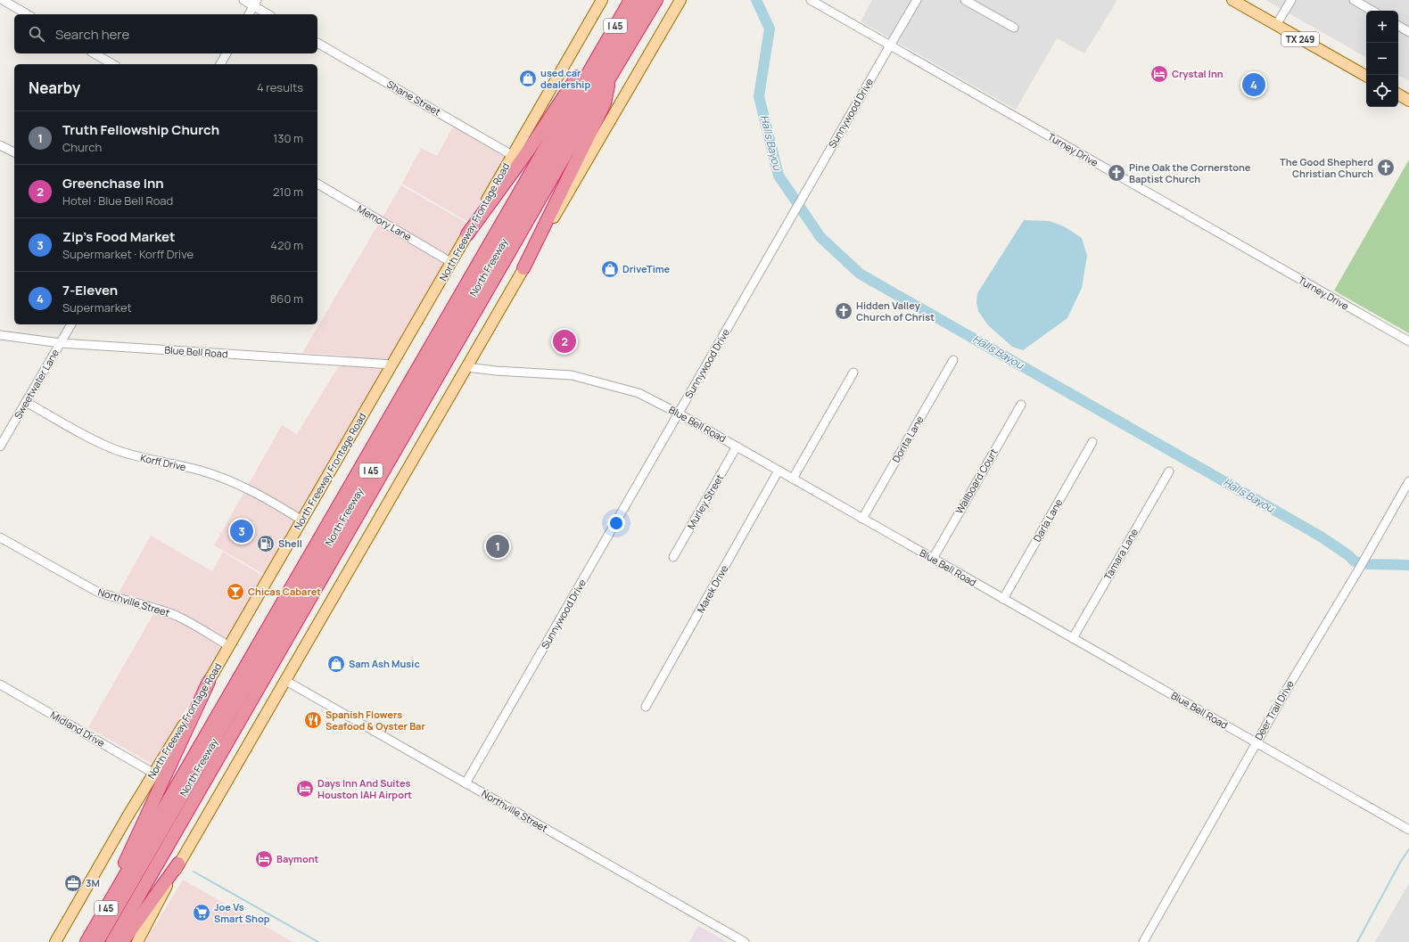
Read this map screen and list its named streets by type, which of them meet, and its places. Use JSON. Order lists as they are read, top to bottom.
{
  "streets": {
    "highway": ["I 45", "North Freeway"],
    "main road": ["TX 249", "North Freeway Frontage Road"],
    "street": [
      "Shane Street",
      "Sunnywood Drive",
      "Turney Drive",
      "Memory Lane",
      "Blue Bell Road",
      "Sweetwater Lane",
      "Dorita Lane",
      "Korff Drive",
      "Wallboard Court",
      "Murley Street",
      "Darla Lane",
      "Tamara Lane",
      "Marek Drive",
      "Northville Street",
      "Deer Trail Drive",
      "Midland Drive"
    ]
  },
  "crossings": [
    ["Shane Street", "North Freeway Frontage Road"],
    ["Sunnywood Drive", "Turney Drive"],
    ["Sunnywood Drive", "Blue Bell Road"],
    ["Sunnywood Drive", "Northville Street"],
    ["North Freeway Frontage Road", "Memory Lane"],
    ["North Freeway Frontage Road", "Blue Bell Road"],
    ["North Freeway Frontage Road", "Korff Drive"],
    ["North Freeway Frontage Road", "Northville Street"],
    ["North Freeway Frontage Road", "Midland Drive"],
    ["Blue Bell Road", "Sweetwater Lane"],
    ["Blue Bell Road", "Dorita Lane"],
    ["Blue Bell Road", "Wallboard Court"],
    ["Blue Bell Road", "Murley Street"],
    ["Blue Bell Road", "Darla Lane"],
    ["Blue Bell Road", "Tamara Lane"],
    ["Blue Bell Road", "Marek Drive"],
    ["Blue Bell Road", "Deer Trail Drive"],
    ["Sweetwater Lane", "Korff Drive"]
  ],
  "water": ["Halls Bayou"],
  "places": {
    "hotel": ["Crystal Inn", "Days Inn And Suites Houston IAH Airport", "Baymont"],
    "shop": ["used car dealership", "DriveTime", "Sam Ash Music"],
    "church": ["The Good Shepherd Christian Church", "Pine Oak the Cornerstone Baptist Church", "Hidden Valley Church of Christ"],
    "fuel station": ["Shell"],
    "bar": ["Chicas Cabaret"],
    "restaurant": ["Spanish Flowers Seafood & Oyster Bar"],
    "office": ["3M"],
    "supermarket": ["Joe Vs Smart Shop"]
  },
  "page": {
    "map_buttons": ["+", "−"],
    "search": "Search here",
    "heading": ["Nearby", "4 results"],
    "pins": [
      "4",
      "2",
      "3",
      "1"
    ],
    "list": [
      {
        "mark": "1",
        "name": "Truth Fellowship Church",
        "note": "Church",
        "value": "130 m"
      },
      {
        "mark": "2",
        "name": "Greenchase Inn",
        "note": "Hotel · Blue Bell Road",
        "value": "210 m"
      },
      {
        "mark": "3",
        "name": "Zip's Food Market",
        "note": "Supermarket · Korff Drive",
        "value": "420 m"
      },
      {
        "mark": "4",
        "name": "7-Eleven",
        "note": "Supermarket",
        "value": "860 m"
      }
    ]
  }
}
